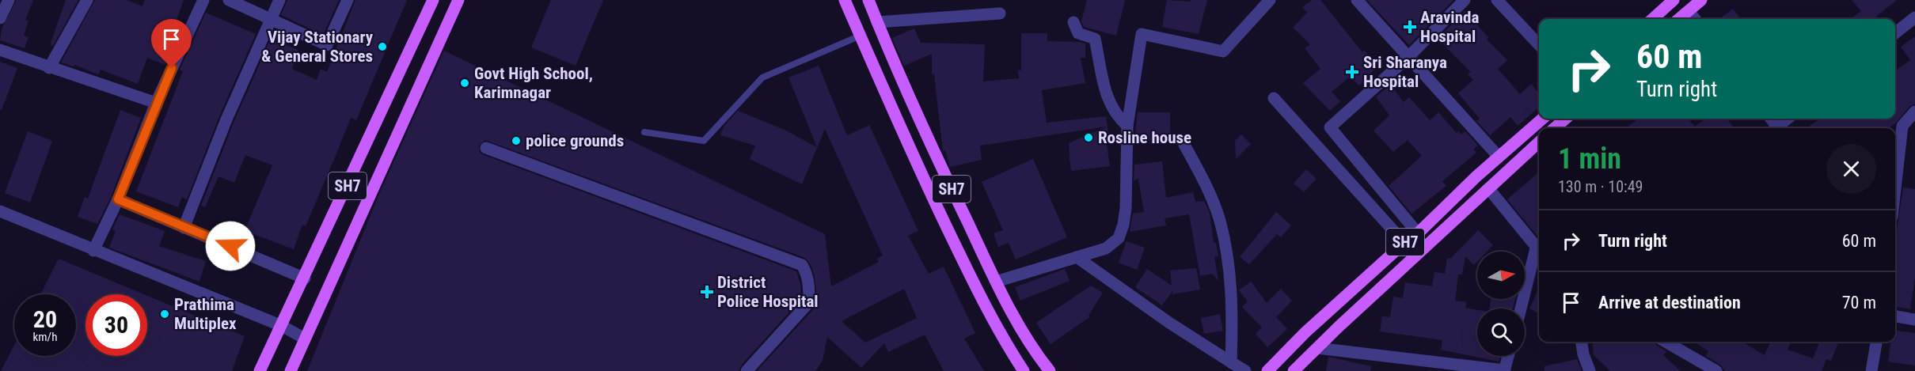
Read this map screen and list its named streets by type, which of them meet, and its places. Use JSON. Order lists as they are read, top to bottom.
{
  "streets": {
    "main road": ["SH7"]
  },
  "places": {
    "health": ["Aravinda Hospital", "Sri Sharanya Hospital", "District Police Hospital"],
    "other": [
      "Vijay Stationary & General Stores",
      "Govt High School, Karimnagar",
      "Rosline house",
      "police grounds",
      "Prathima Multiplex"
    ]
  },
  "north": "right",
  "page": {
    "turn": ["60 m", "Turn right"],
    "heading": ["1 min", "130 m · 10:49"],
    "list": [
      {
        "name": "Turn right",
        "value": "60 m"
      },
      {
        "name": "Arrive at destination",
        "value": "70 m"
      }
    ],
    "speed": "20 km/h",
    "limit": "30"
  }
}
